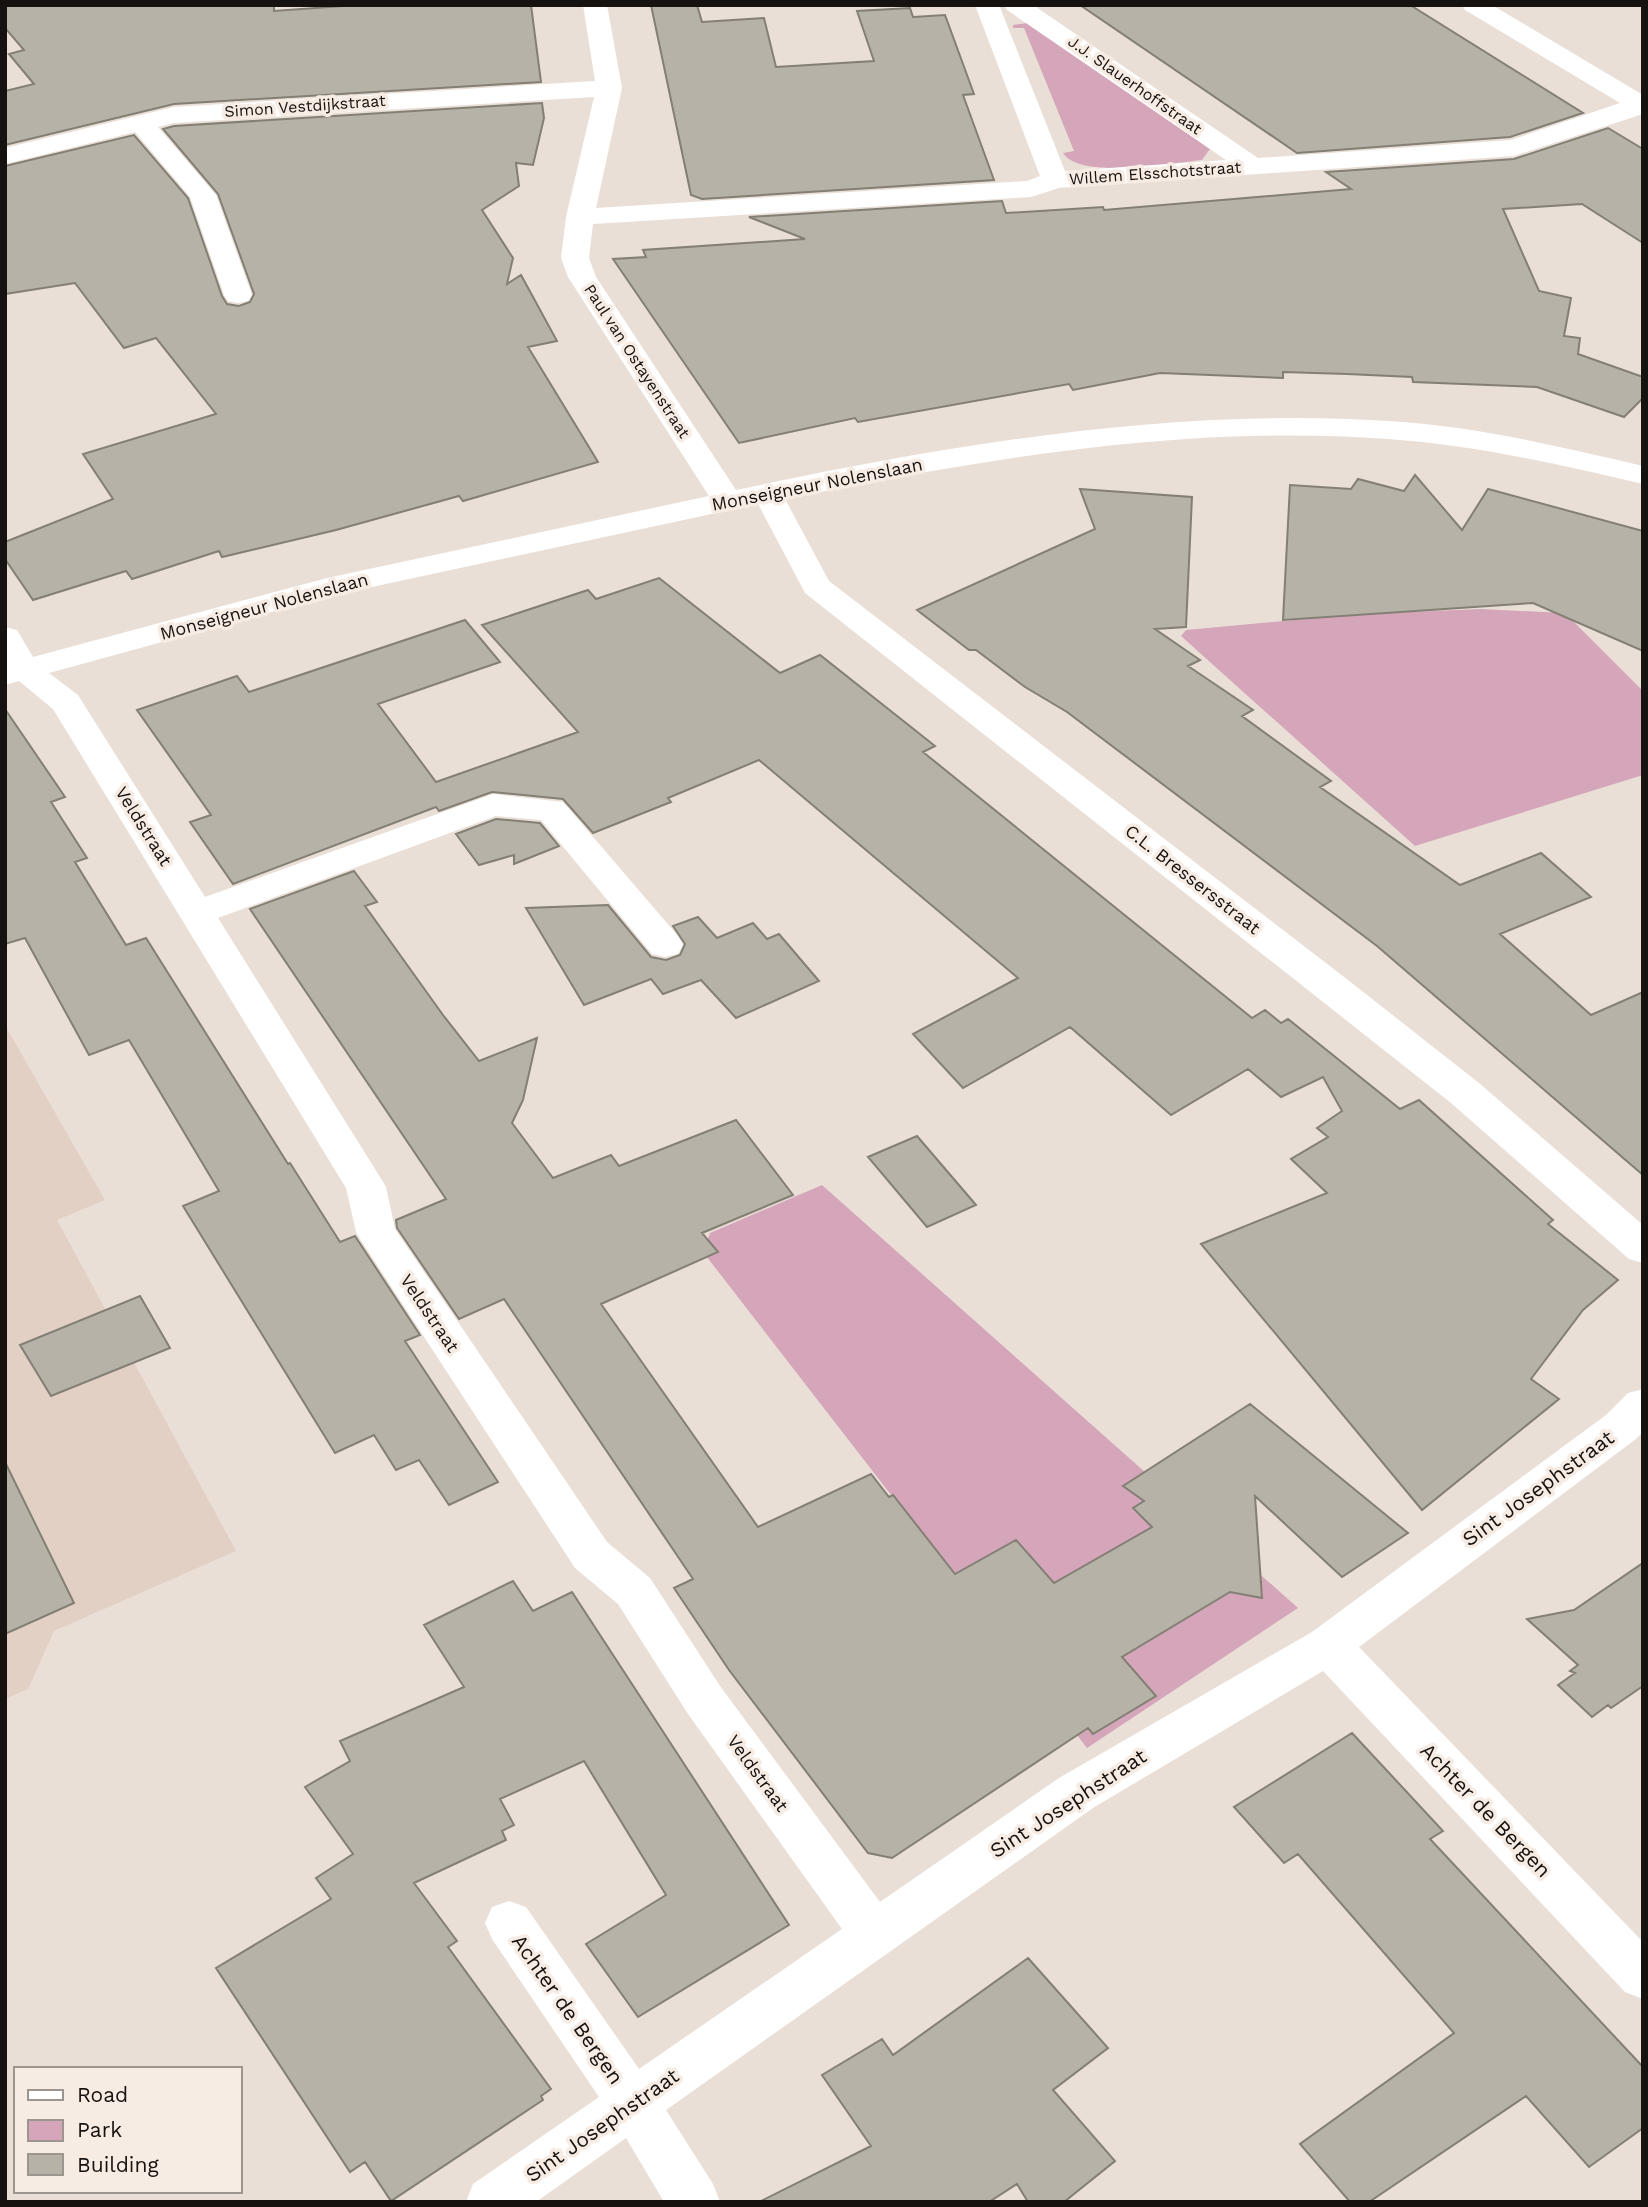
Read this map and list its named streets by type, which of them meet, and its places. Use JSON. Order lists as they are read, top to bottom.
{
  "streets": {
    "street": [
      "J.J. Slauerhoffstraat",
      "Simon Vestdijkstraat",
      "Willem Elsschotstraat",
      "Paul van Ostayenstraat",
      "Monseigneur Nolenslaan",
      "Veldstraat",
      "C.L. Bressersstraat",
      "Sint Josephstraat",
      "Achter de Bergen"
    ]
  },
  "crossings": [
    ["J.J. Slauerhoffstraat", "Willem Elsschotstraat"],
    ["Simon Vestdijkstraat", "Paul van Ostayenstraat"],
    ["Willem Elsschotstraat", "Paul van Ostayenstraat"],
    ["Paul van Ostayenstraat", "Monseigneur Nolenslaan"],
    ["Monseigneur Nolenslaan", "Veldstraat"],
    ["Monseigneur Nolenslaan", "C.L. Bressersstraat"],
    ["Veldstraat", "Sint Josephstraat"],
    ["Sint Josephstraat", "Achter de Bergen"]
  ],
  "legend": ["Road", "Park", "Building"]
}
